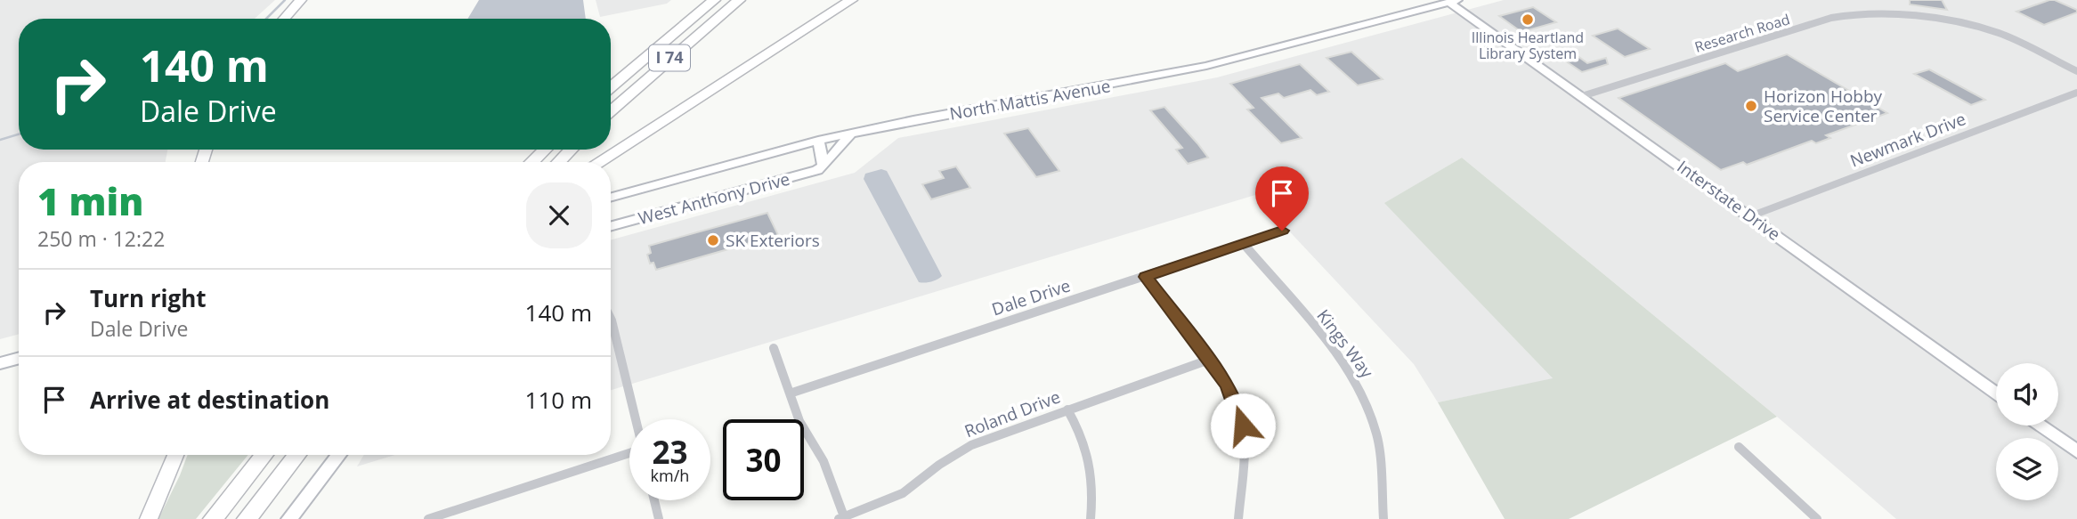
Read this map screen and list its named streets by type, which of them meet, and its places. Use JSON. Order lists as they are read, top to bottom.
{
  "streets": {
    "highway": ["I 74"],
    "street": [
      "Research Road",
      "North Mattis Avenue",
      "Newmark Drive",
      "West Anthony Drive",
      "Interstate Drive",
      "Dale Drive",
      "Kings Way",
      "Roland Drive"
    ]
  },
  "crossings": [
    ["Research Road", "Interstate Drive"],
    ["North Mattis Avenue", "West Anthony Drive"],
    ["North Mattis Avenue", "Interstate Drive"],
    ["Newmark Drive", "Interstate Drive"],
    ["Dale Drive", "Kings Way"]
  ],
  "places": ["Illinois Heartland Library System", "Horizon Hobby Service Center", "SK Exteriors"],
  "page": {
    "turn": ["140 m", "Dale Drive"],
    "heading": ["1 min", "250 m · 12:22"],
    "list": [
      {
        "name": "Turn right",
        "note": "Dale Drive",
        "value": "140 m"
      },
      {
        "name": "Arrive at destination",
        "value": "110 m"
      }
    ],
    "speed": "23 km/h",
    "limit": "30"
  }
}
